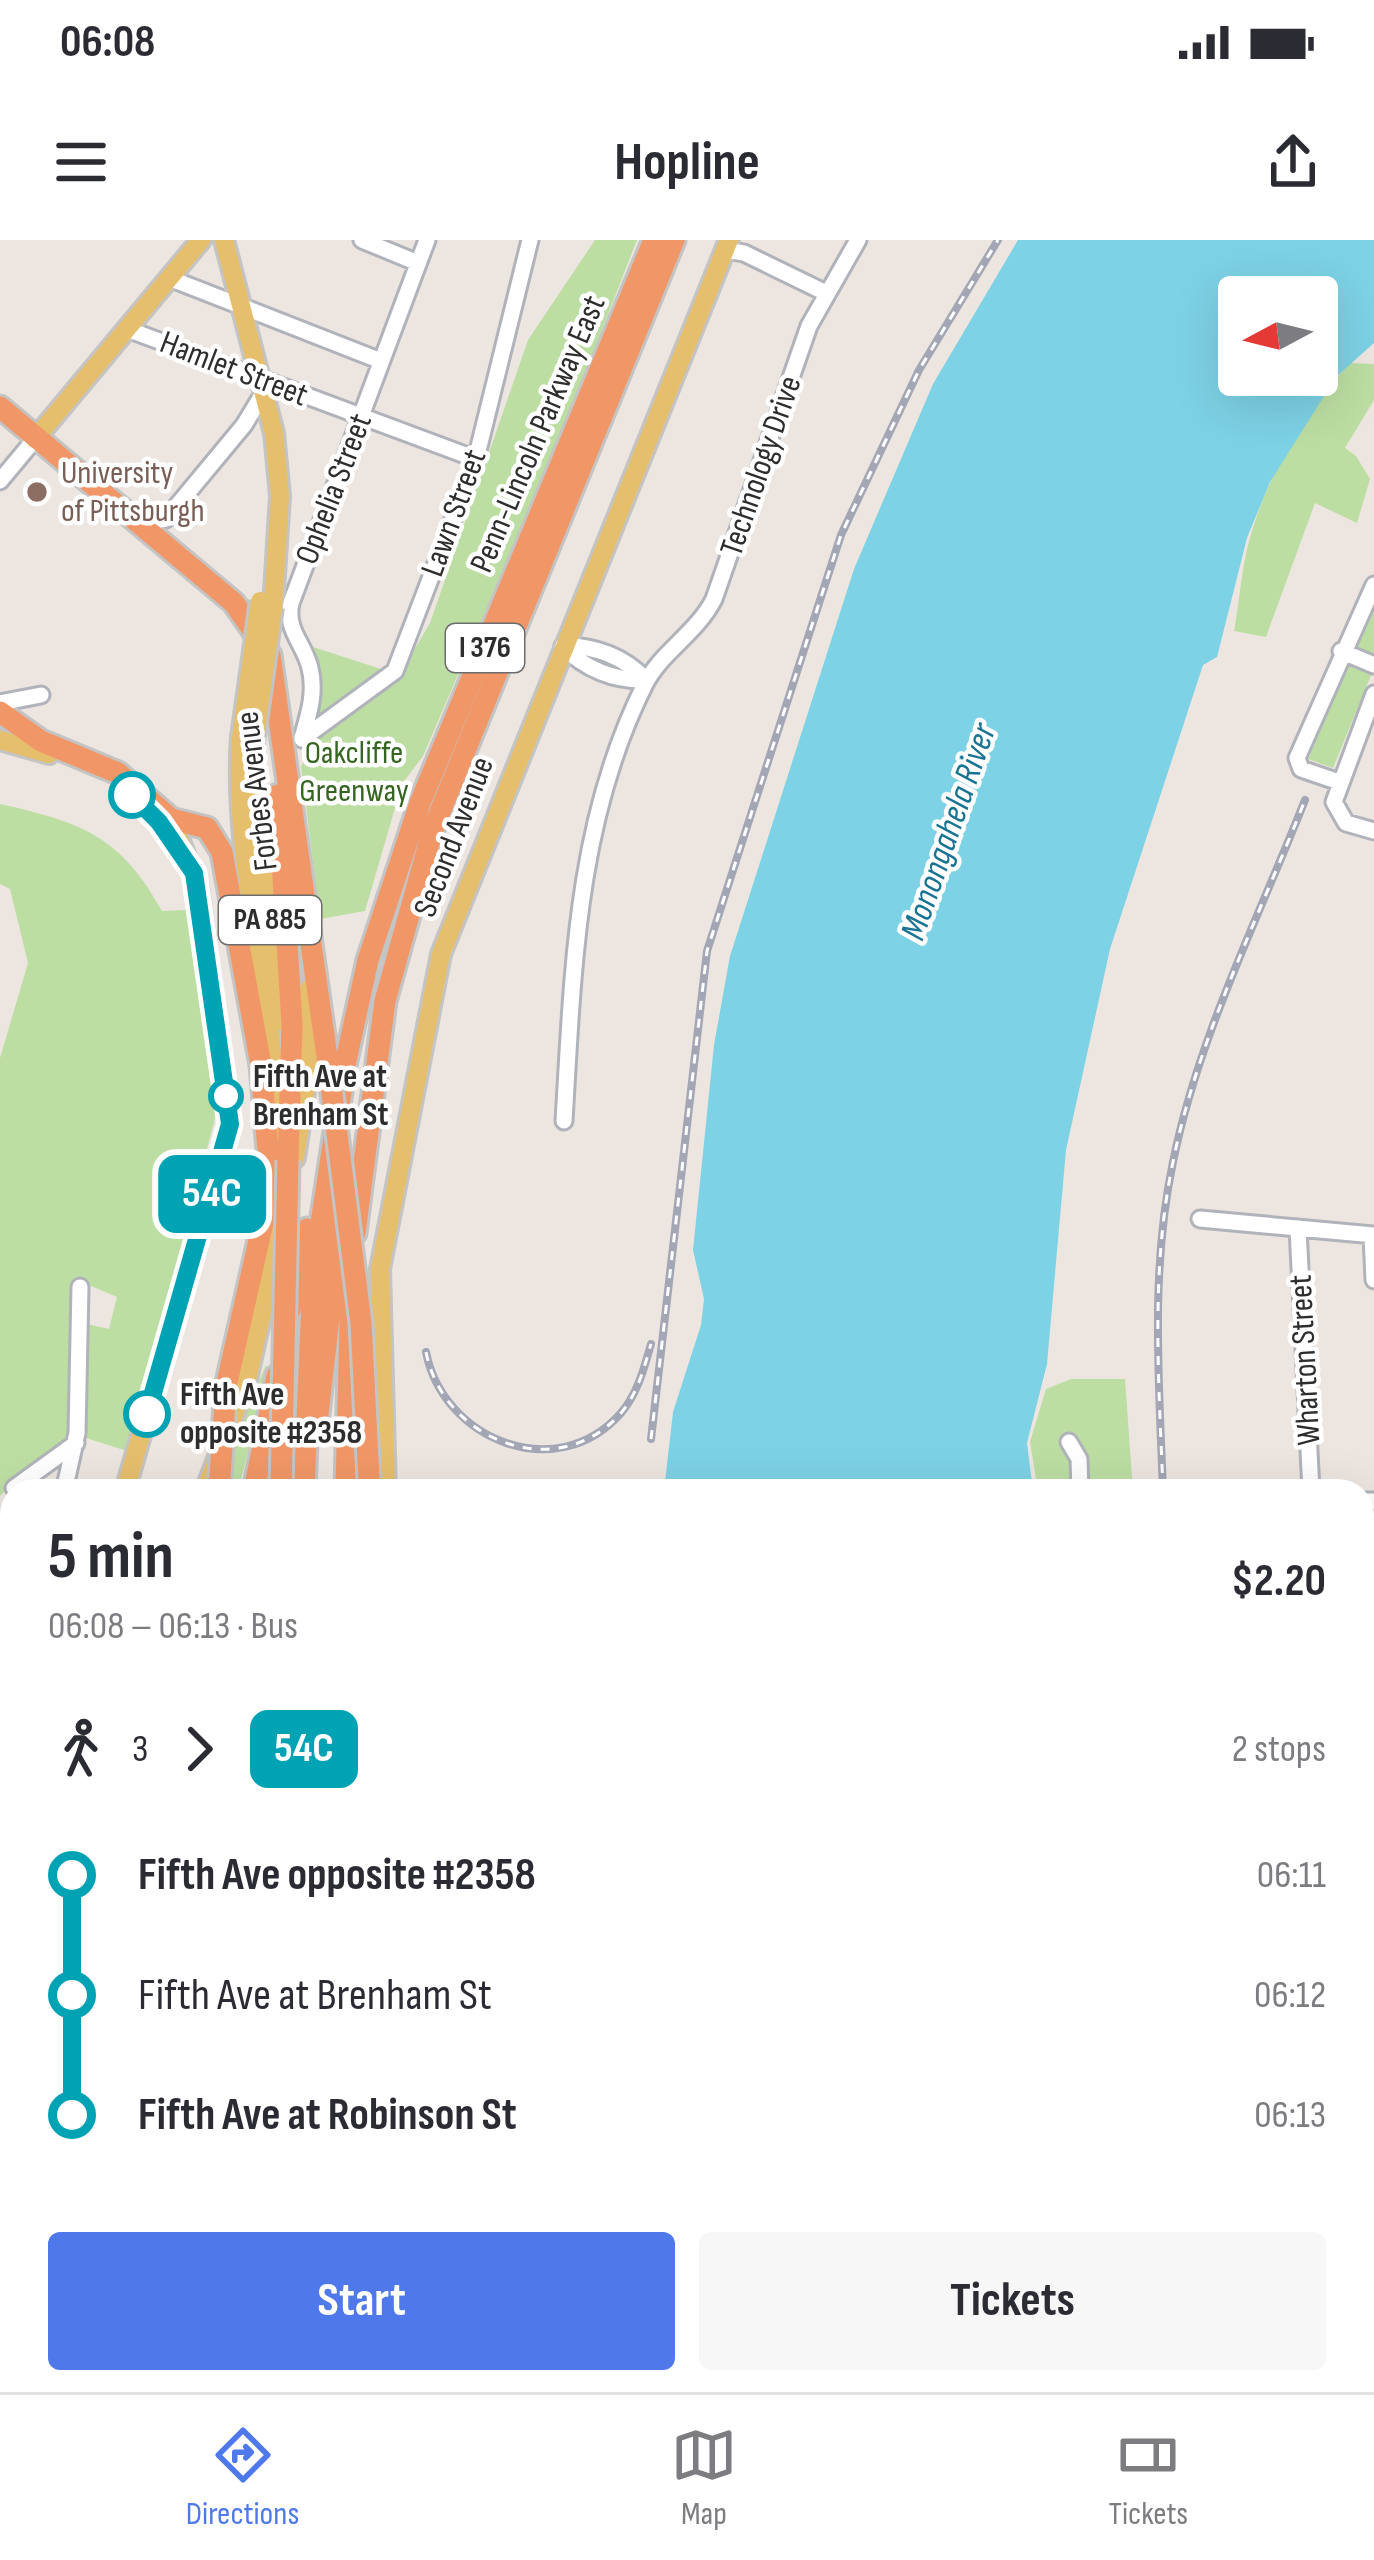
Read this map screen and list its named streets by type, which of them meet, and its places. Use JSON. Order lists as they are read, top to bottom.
{
  "streets": {
    "highway": [
      "Penn-Lincoln Parkway East",
      "I 376",
      "Forbes Avenue",
      "PA 885"
    ],
    "main road": ["Second Avenue"],
    "street": [
      "Hamlet Street",
      "Technology Drive",
      "Ophelia Street",
      "Lawn Street",
      "Wharton Street"
    ]
  },
  "crossings": [
    ["Hamlet Street", "Ophelia Street"],
    ["Hamlet Street", "Lawn Street"],
    ["Hamlet Street", "PA 885"],
    ["Ophelia Street", "Lawn Street"]
  ],
  "water": ["Monongahela River"],
  "parks": ["Oakcliffe Greenway"],
  "places": ["University of Pittsburgh", "Fifth Ave at Brenham St", "Fifth Ave opposite #2358"],
  "lines": ["bus line 54C"],
  "north": "left",
  "page": {
    "status": "06:08",
    "header": "Hopline",
    "on_map": "54C",
    "heading": ["5 min", "06:08 – 06:13 · Bus", "$2.20"],
    "legs": ["3", "54C", "2 stops"],
    "list": [
      {
        "name": "Fifth Ave opposite #2358",
        "value": "06:11"
      },
      {
        "name": "Fifth Ave at Brenham St",
        "value": "06:12"
      },
      {
        "name": "Fifth Ave at Robinson St",
        "value": "06:13"
      }
    ],
    "buttons": ["Start", "Tickets"],
    "tabs": ["Directions", "Map", "Tickets"]
  }
}
